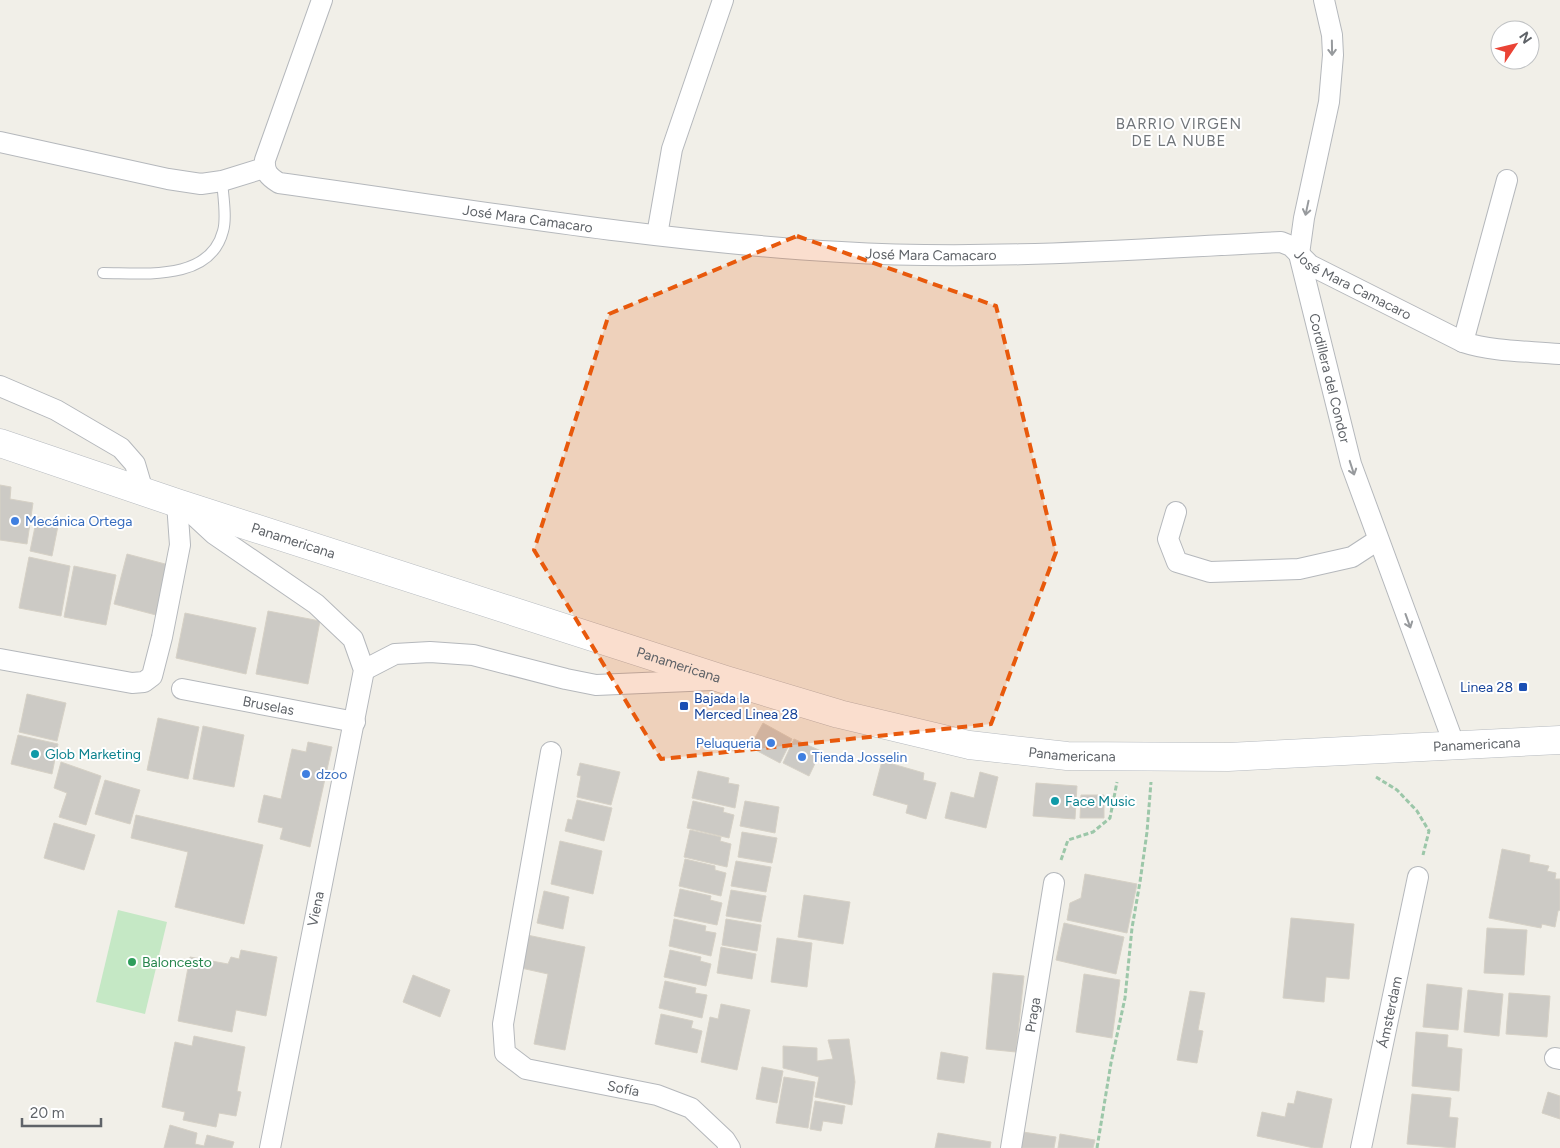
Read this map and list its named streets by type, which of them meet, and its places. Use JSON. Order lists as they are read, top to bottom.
{
  "streets": {
    "main road": ["Panamericana"],
    "street": [
      "José Mara Camacaro",
      "Cordillera del Condor",
      "Bruselas",
      "Viena",
      "Ámsterdam",
      "Praga",
      "Sofía"
    ]
  },
  "crossings": [
    ["José Mara Camacaro", "Cordillera del Condor"],
    ["Cordillera del Condor", "Panamericana"],
    ["Panamericana", "Viena"],
    ["Bruselas", "Viena"]
  ],
  "one_way": ["Cordillera del Condor"],
  "districts": ["BARRIO VIRGEN DE LA NUBE"],
  "places": {
    "other": [
      "Mecánica Ortega",
      "Peluqueria",
      "Glob Marketing",
      "Tienda Josselin",
      "dzoo",
      "Face Music",
      "Baloncesto"
    ],
    "transit": ["Linea 28", "Bajada la Merced Linea 28"]
  },
  "scale_bar": "20 m",
  "north": "top right"
}
